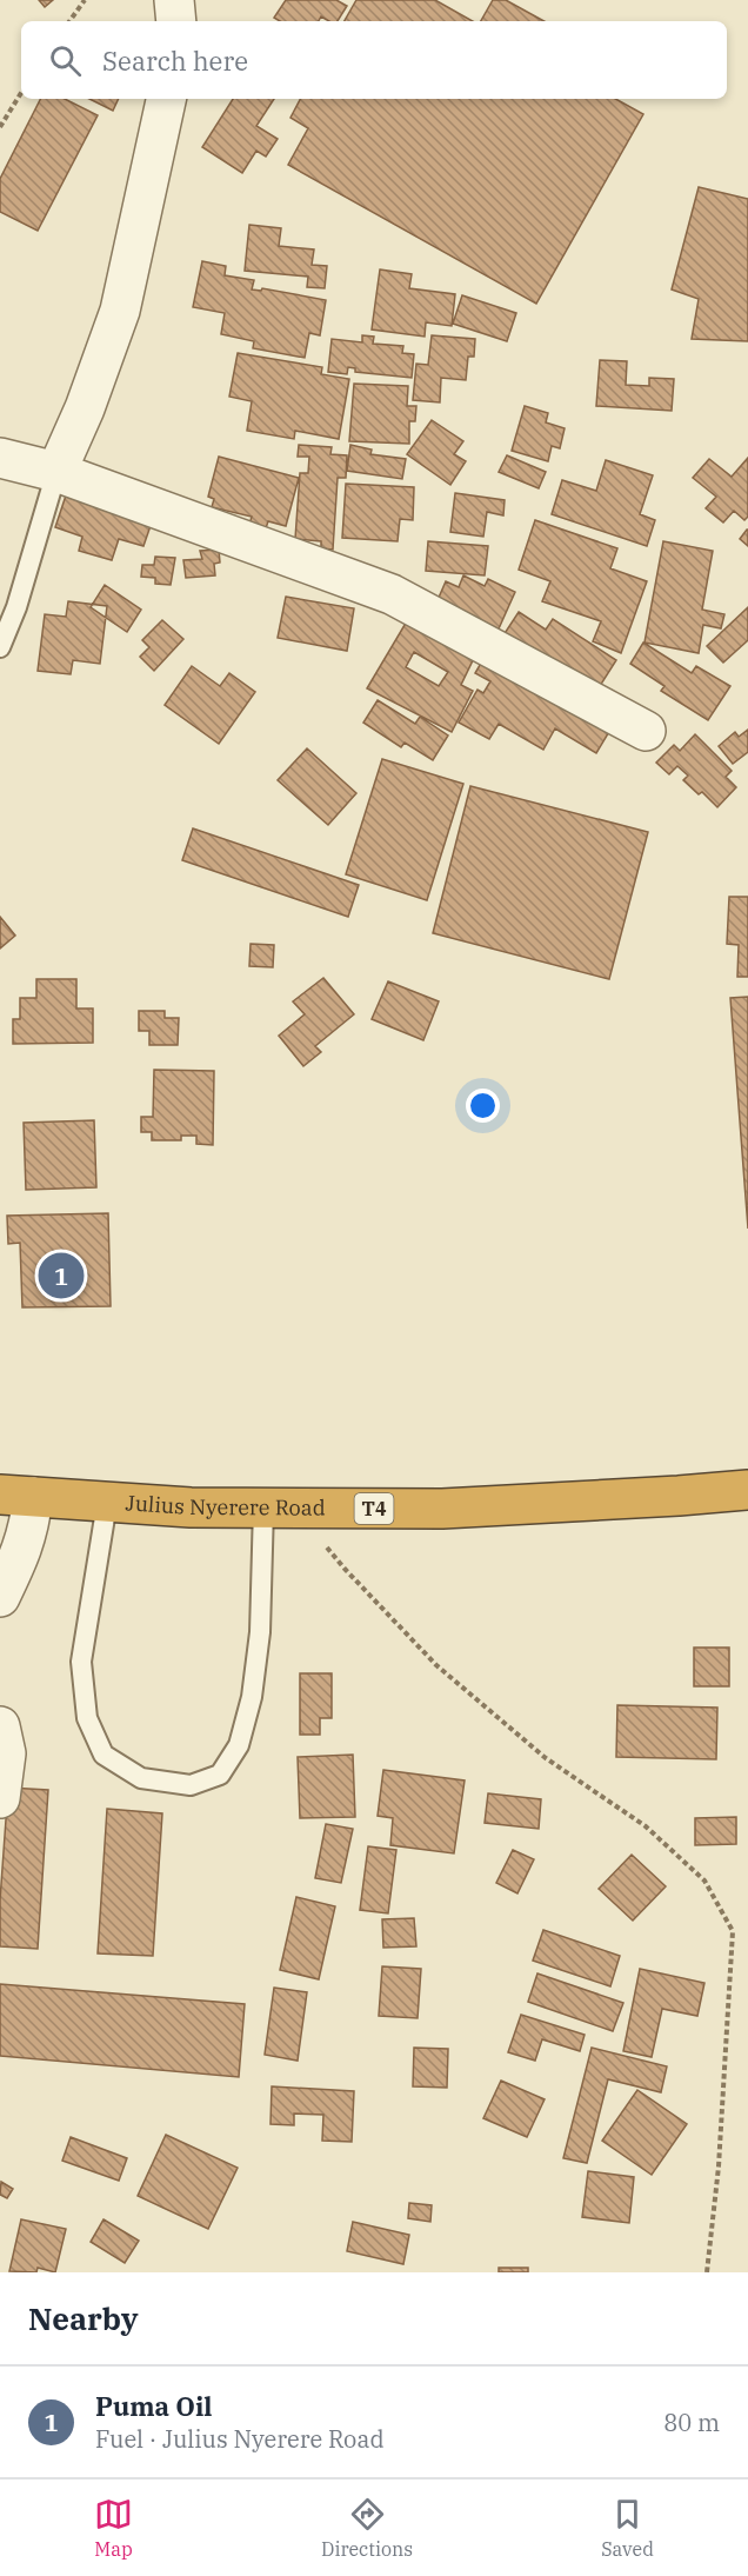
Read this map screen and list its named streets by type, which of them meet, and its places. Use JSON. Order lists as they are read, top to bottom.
{
  "streets": {
    "highway": ["Julius Nyerere Road", "T4"]
  },
  "page": {
    "search": "Search here",
    "pins": "1",
    "heading": "Nearby",
    "list": [
      {
        "mark": "1",
        "name": "Puma Oil",
        "note": "Fuel · Julius Nyerere Road",
        "value": "80 m"
      }
    ],
    "nav": ["Map", "Directions", "Saved"]
  }
}
